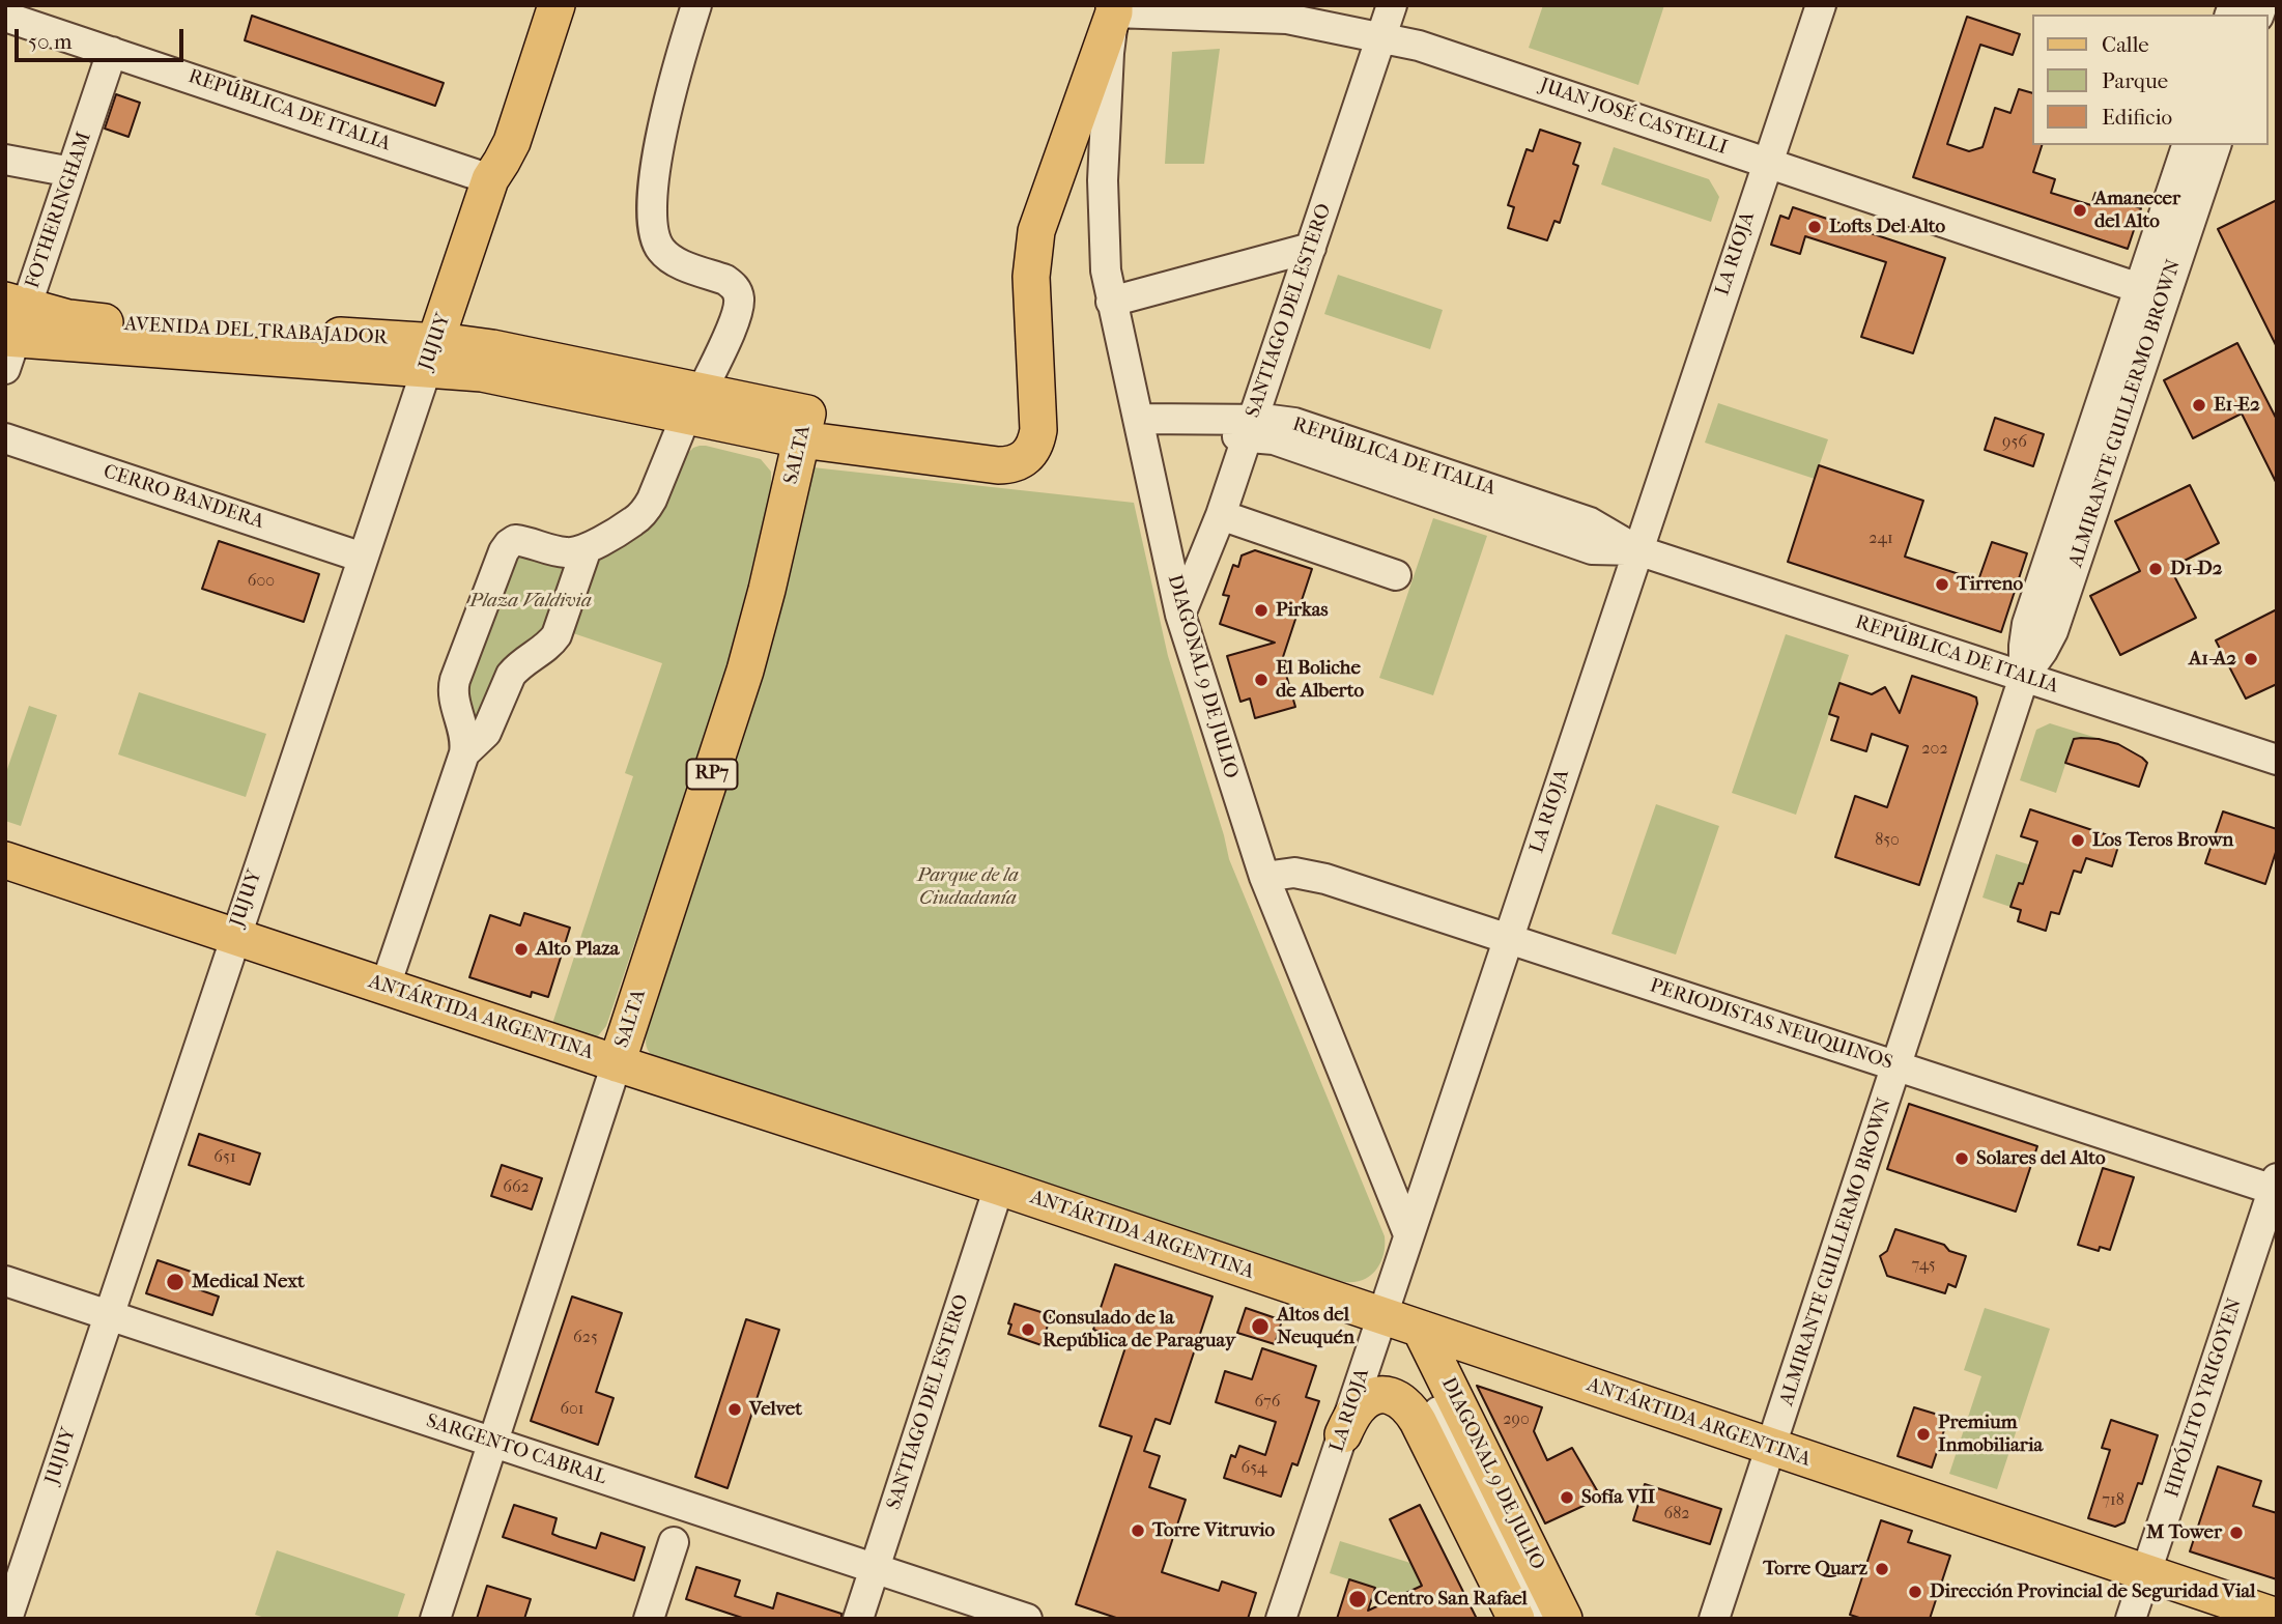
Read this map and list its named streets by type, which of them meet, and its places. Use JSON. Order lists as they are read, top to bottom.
{
  "streets": {
    "main road": [
      "AVENIDA DEL TRABAJADOR",
      "JUJUY",
      "SALTA",
      "DIAGONAL 9 DE JULIO",
      "RP7",
      "ANTÁRTIDA ARGENTINA"
    ],
    "street": [
      "REPÚBLICA DE ITALIA",
      "JUAN JOSÉ CASTELLI",
      "FOTHERINGHAM",
      "LA RIOJA",
      "SANTIAGO DEL ESTERO",
      "ALMIRANTE GUILLERMO BROWN",
      "CERRO BANDERA",
      "PERIODISTAS NEUQUINOS",
      "HIPÓLITO YRIGOYEN",
      "SARGENTO CABRAL"
    ]
  },
  "crossings": [
    ["REPÚBLICA DE ITALIA", "FOTHERINGHAM"],
    ["REPÚBLICA DE ITALIA", "LA RIOJA"],
    ["REPÚBLICA DE ITALIA", "SANTIAGO DEL ESTERO"],
    ["REPÚBLICA DE ITALIA", "JUJUY"],
    ["REPÚBLICA DE ITALIA", "ALMIRANTE GUILLERMO BROWN"],
    ["REPÚBLICA DE ITALIA", "DIAGONAL 9 DE JULIO"],
    ["JUAN JOSÉ CASTELLI", "LA RIOJA"],
    ["JUAN JOSÉ CASTELLI", "SANTIAGO DEL ESTERO"],
    ["JUAN JOSÉ CASTELLI", "AVENIDA DEL TRABAJADOR"],
    ["JUAN JOSÉ CASTELLI", "ALMIRANTE GUILLERMO BROWN"],
    ["JUAN JOSÉ CASTELLI", "DIAGONAL 9 DE JULIO"],
    ["FOTHERINGHAM", "AVENIDA DEL TRABAJADOR"],
    ["LA RIOJA", "DIAGONAL 9 DE JULIO"],
    ["LA RIOJA", "ANTÁRTIDA ARGENTINA"],
    ["LA RIOJA", "PERIODISTAS NEUQUINOS"],
    ["SANTIAGO DEL ESTERO", "DIAGONAL 9 DE JULIO"],
    ["SANTIAGO DEL ESTERO", "ANTÁRTIDA ARGENTINA"],
    ["SANTIAGO DEL ESTERO", "SARGENTO CABRAL"],
    ["AVENIDA DEL TRABAJADOR", "JUJUY"],
    ["AVENIDA DEL TRABAJADOR", "SALTA"],
    ["AVENIDA DEL TRABAJADOR", "DIAGONAL 9 DE JULIO"],
    ["JUJUY", "CERRO BANDERA"],
    ["JUJUY", "ANTÁRTIDA ARGENTINA"],
    ["JUJUY", "SARGENTO CABRAL"],
    ["ALMIRANTE GUILLERMO BROWN", "ANTÁRTIDA ARGENTINA"],
    ["ALMIRANTE GUILLERMO BROWN", "PERIODISTAS NEUQUINOS"],
    ["SALTA", "ANTÁRTIDA ARGENTINA"],
    ["SALTA", "SARGENTO CABRAL"],
    ["DIAGONAL 9 DE JULIO", "ANTÁRTIDA ARGENTINA"],
    ["DIAGONAL 9 DE JULIO", "PERIODISTAS NEUQUINOS"],
    ["ANTÁRTIDA ARGENTINA", "HIPÓLITO YRIGOYEN"],
    ["PERIODISTAS NEUQUINOS", "HIPÓLITO YRIGOYEN"]
  ],
  "parks": ["Plaza Valdivia", "Parque de la Ciudadanía"],
  "places": [
    "Amanecer del Alto",
    "Lofts Del Alto",
    "E1-E2",
    "D1-D2",
    "Tirreno",
    "Pirkas",
    "A1-A2",
    "El Boliche de Alberto",
    "Los Teros Brown",
    "Alto Plaza",
    "Solares del Alto",
    "Medical Next",
    "Altos del Neuquén",
    "Consulado de la República de Paraguay",
    "Velvet",
    "Premium Inmobiliaria",
    "Sofía VII",
    "Torre Vitruvio",
    "M Tower",
    "Torre Quarz",
    "Dirección Provincial de Seguridad Vial",
    "Centro San Rafael"
  ],
  "house_numbers": [
    "956",
    "241",
    "600",
    "202",
    "850",
    "651",
    "662",
    "745",
    "625",
    "676",
    "601",
    "290",
    "654",
    "718",
    "682"
  ],
  "legend": ["Calle", "Parque", "Edificio"],
  "scale_bar": "50 m"
}
